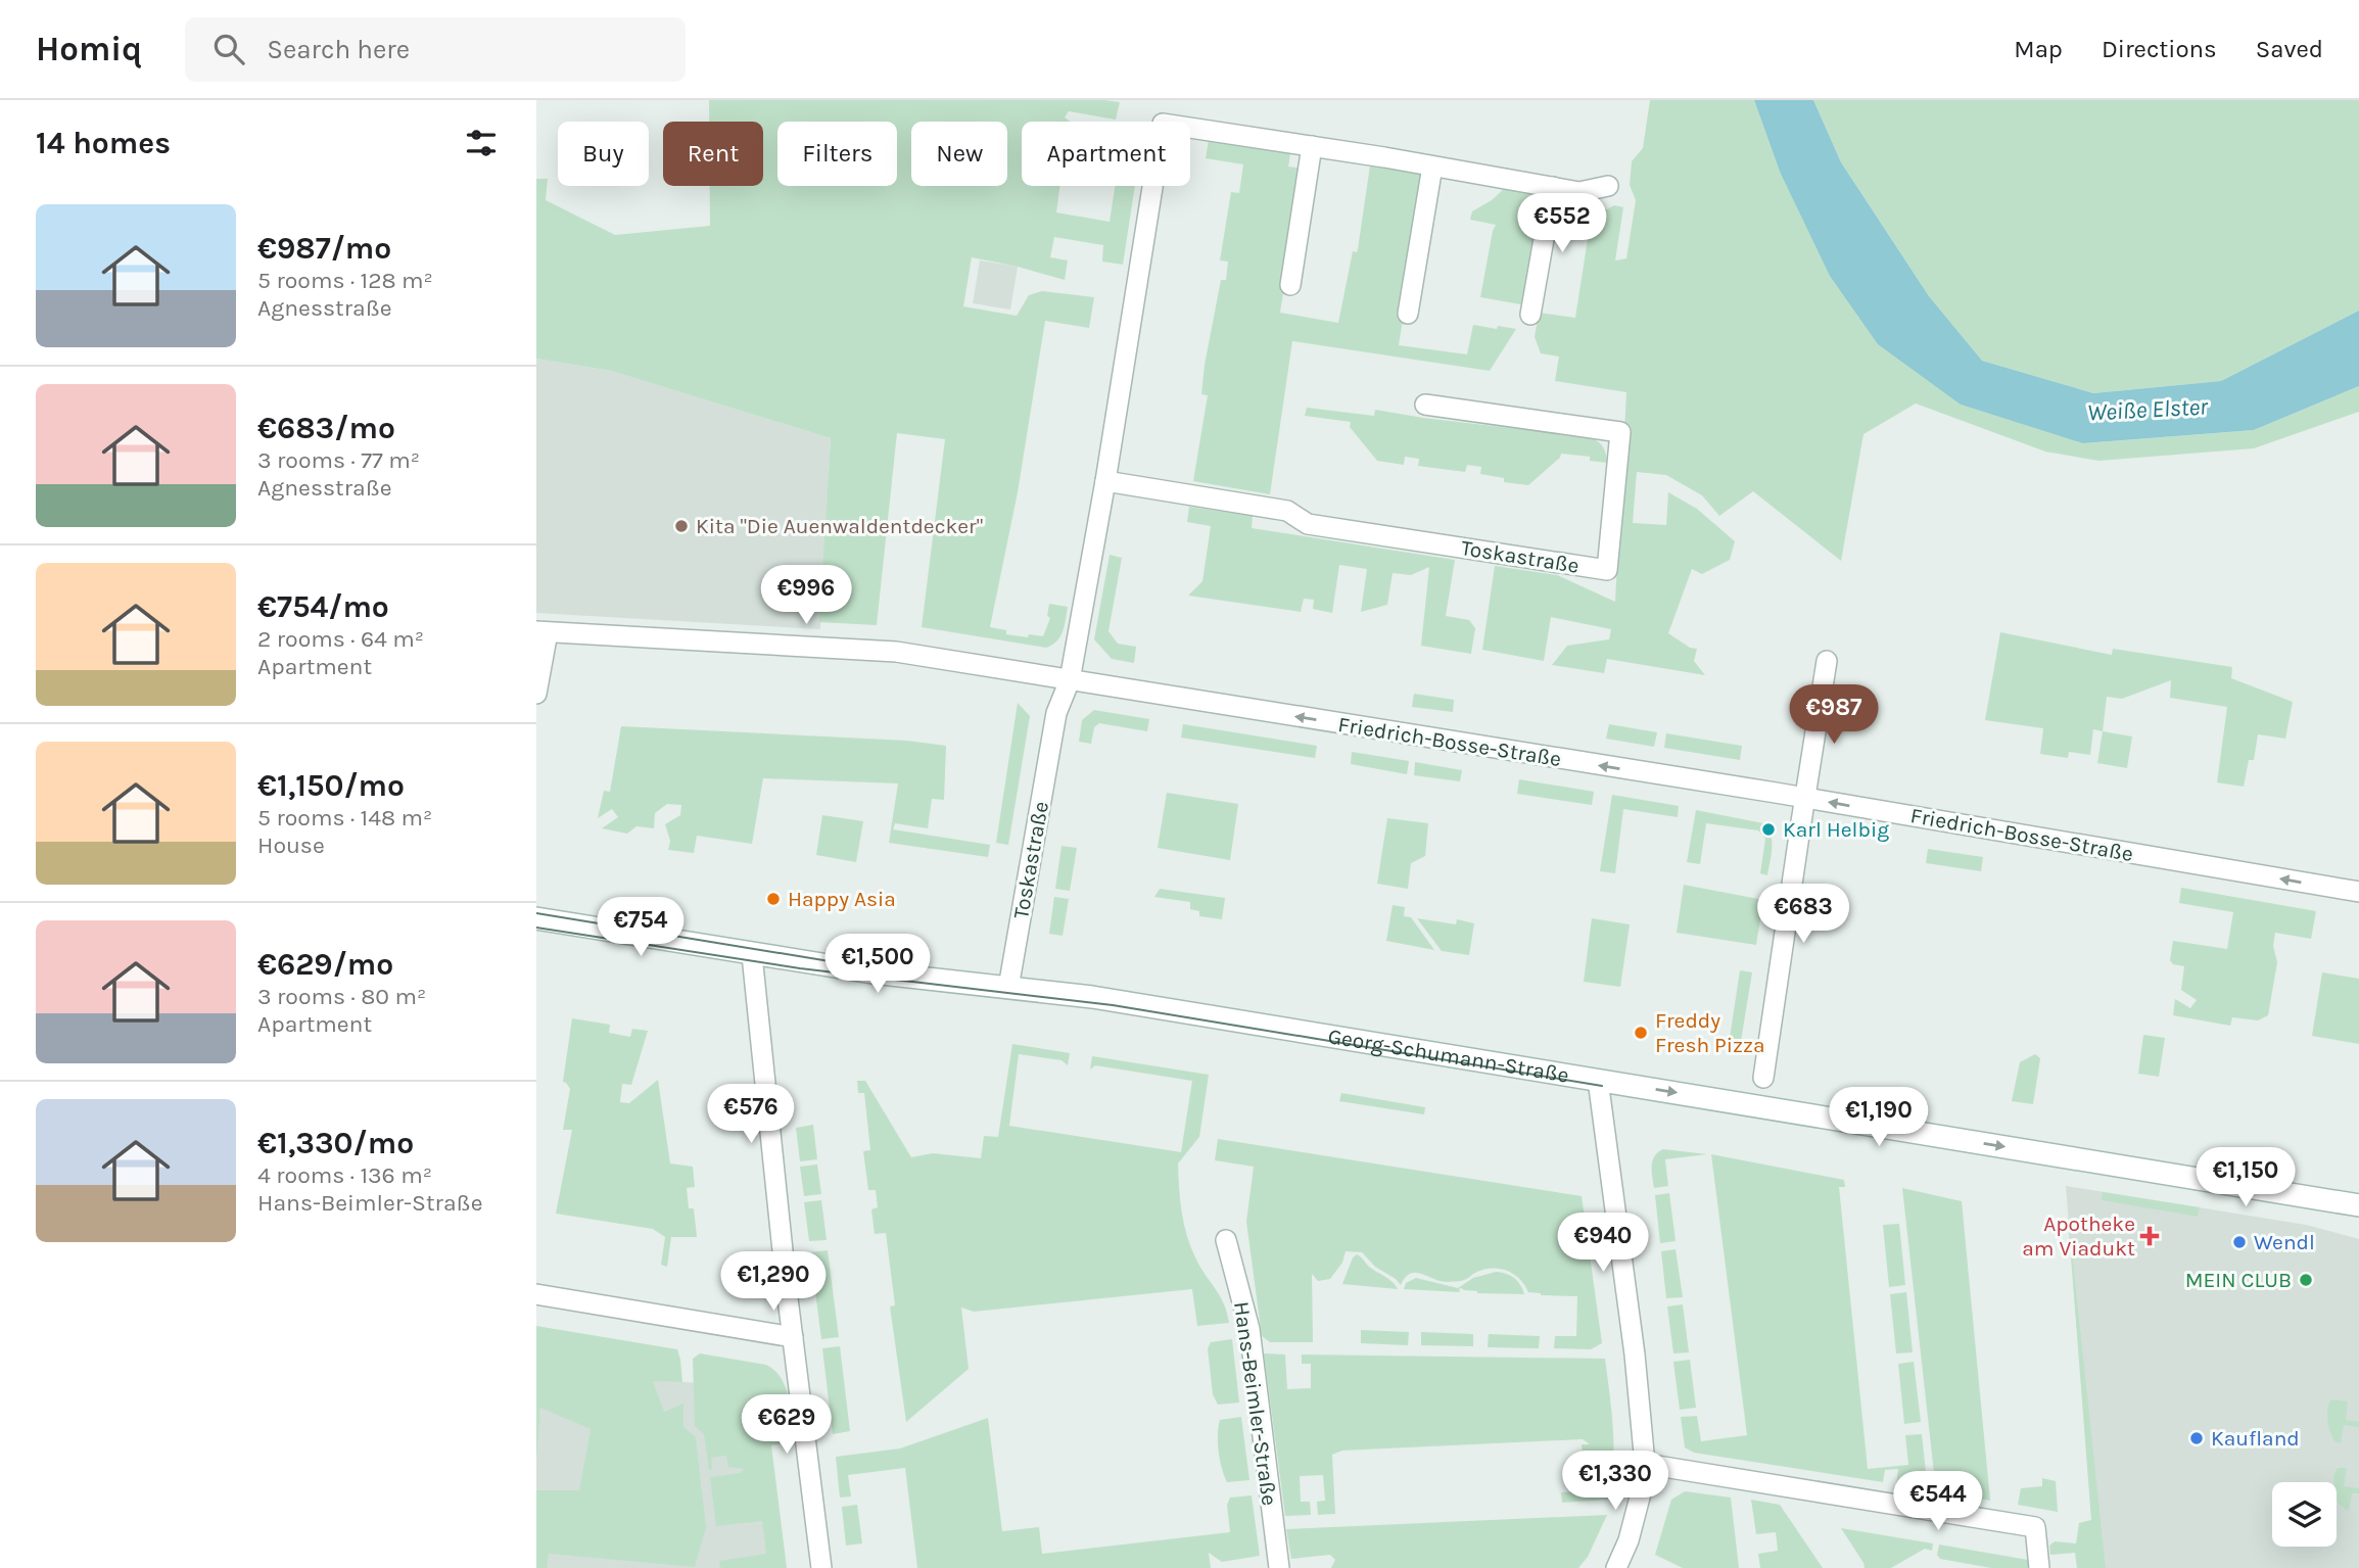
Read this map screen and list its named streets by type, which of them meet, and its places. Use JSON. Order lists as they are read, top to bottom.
{
  "streets": {
    "main road": ["Georg-Schumann-Straße"],
    "street": ["Toskastraße", "Friedrich-Bosse-Straße", "Hans-Beimler-Straße"]
  },
  "crossings": [
    ["Toskastraße", "Friedrich-Bosse-Straße"],
    ["Toskastraße", "Georg-Schumann-Straße"]
  ],
  "one_way": ["Friedrich-Bosse-Straße", "Georg-Schumann-Straße"],
  "water": ["Weiße Elster"],
  "places": {
    "other": [
      "Kita \"Die Auenwaldentdecker\"",
      "Karl Helbig",
      "Happy Asia",
      "Freddy Fresh Pizza",
      "Wendl",
      "MEIN CLUB",
      "Kaufland"
    ],
    "health": ["Apotheke am Viadukt"]
  },
  "page": {
    "header": "Homiq",
    "search": "Search here",
    "nav": ["Map", "Directions", "Saved"],
    "heading": "14 homes",
    "chip": [
      "Buy",
      "Rent",
      "Filters",
      "New",
      "Apartment"
    ],
    "list": [
      {
        "name": "€987/mo",
        "note": "5 rooms · 128 m² · Agnesstraße"
      },
      {
        "name": "€683/mo",
        "note": "3 rooms · 77 m² · Agnesstraße"
      },
      {
        "name": "€754/mo",
        "note": "2 rooms · 64 m² · Apartment"
      },
      {
        "name": "€1,150/mo",
        "note": "5 rooms · 148 m² · House"
      },
      {
        "name": "€629/mo",
        "note": "3 rooms · 80 m² · Apartment"
      },
      {
        "name": "€1,330/mo",
        "note": "4 rooms · 136 m² · Hans-Beimler-Straße"
      }
    ],
    "price": [
      "€552",
      "€996",
      "€987",
      "€683",
      "€754",
      "€1,500",
      "€576",
      "€1,190",
      "€1,150",
      "€940",
      "€1,290",
      "€629",
      "€1,330",
      "€544"
    ]
  }
}
